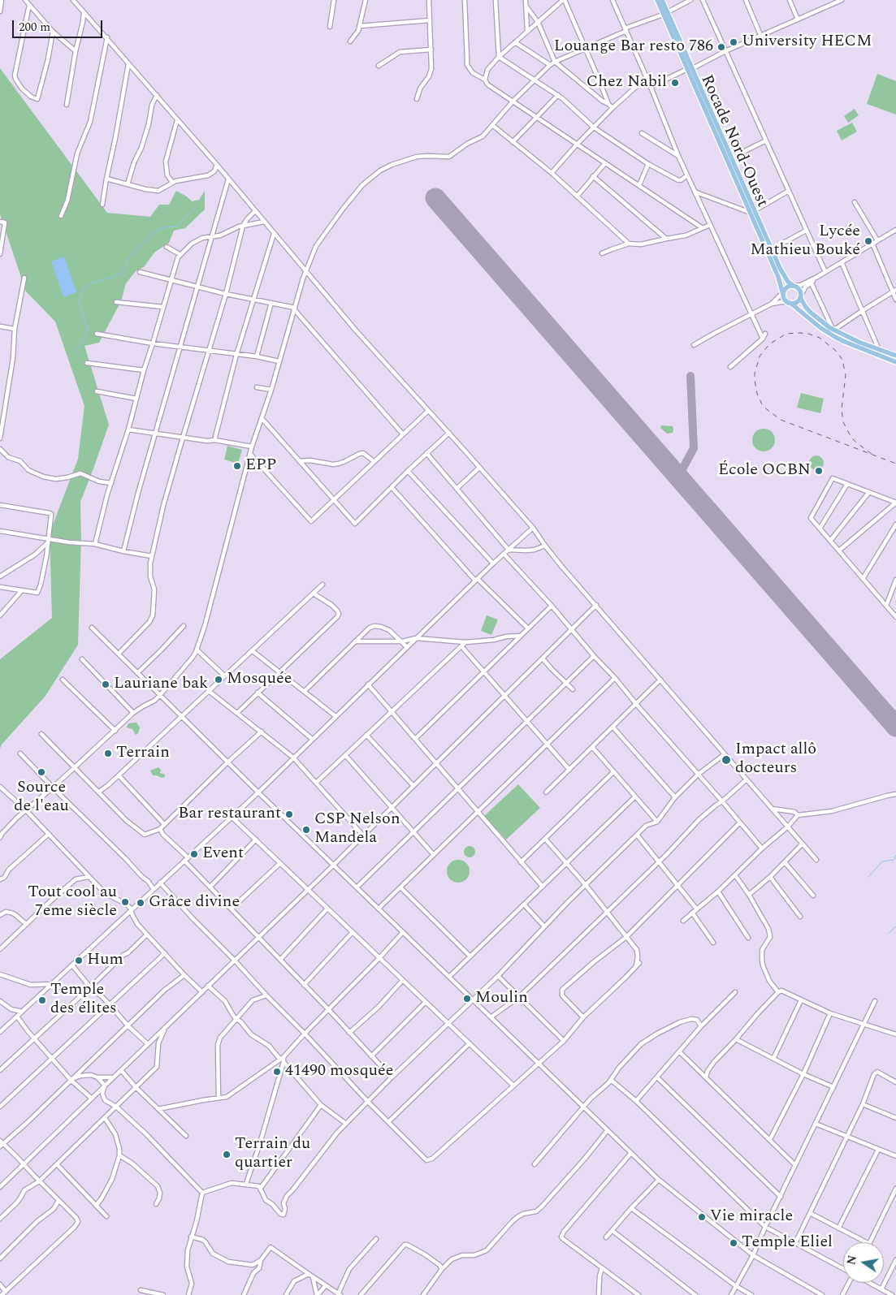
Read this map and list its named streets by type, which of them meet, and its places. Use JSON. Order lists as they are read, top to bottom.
{
  "streets": {
    "main road": ["Rocade Nord-Ouest"]
  },
  "places": [
    "University HECM",
    "Louange Bar resto 786",
    "Chez Nabil",
    "Lycée Mathieu Bouké",
    "EPP",
    "École OCBN",
    "Mosquée",
    "Lauriane bak",
    "Terrain",
    "Impact allô docteurs",
    "Source de l'eau",
    "Bar restaurant",
    "CSP Nelson Mandela",
    "Event",
    "Tout cool au 7eme siècle",
    "Grâce divine",
    "Hum",
    "Moulin",
    "Temple des élites",
    "41490 mosquée",
    "Terrain du quartier",
    "Vie miracle",
    "Temple Eliel"
  ],
  "scale_bar": "200 m",
  "north": "left"
}
